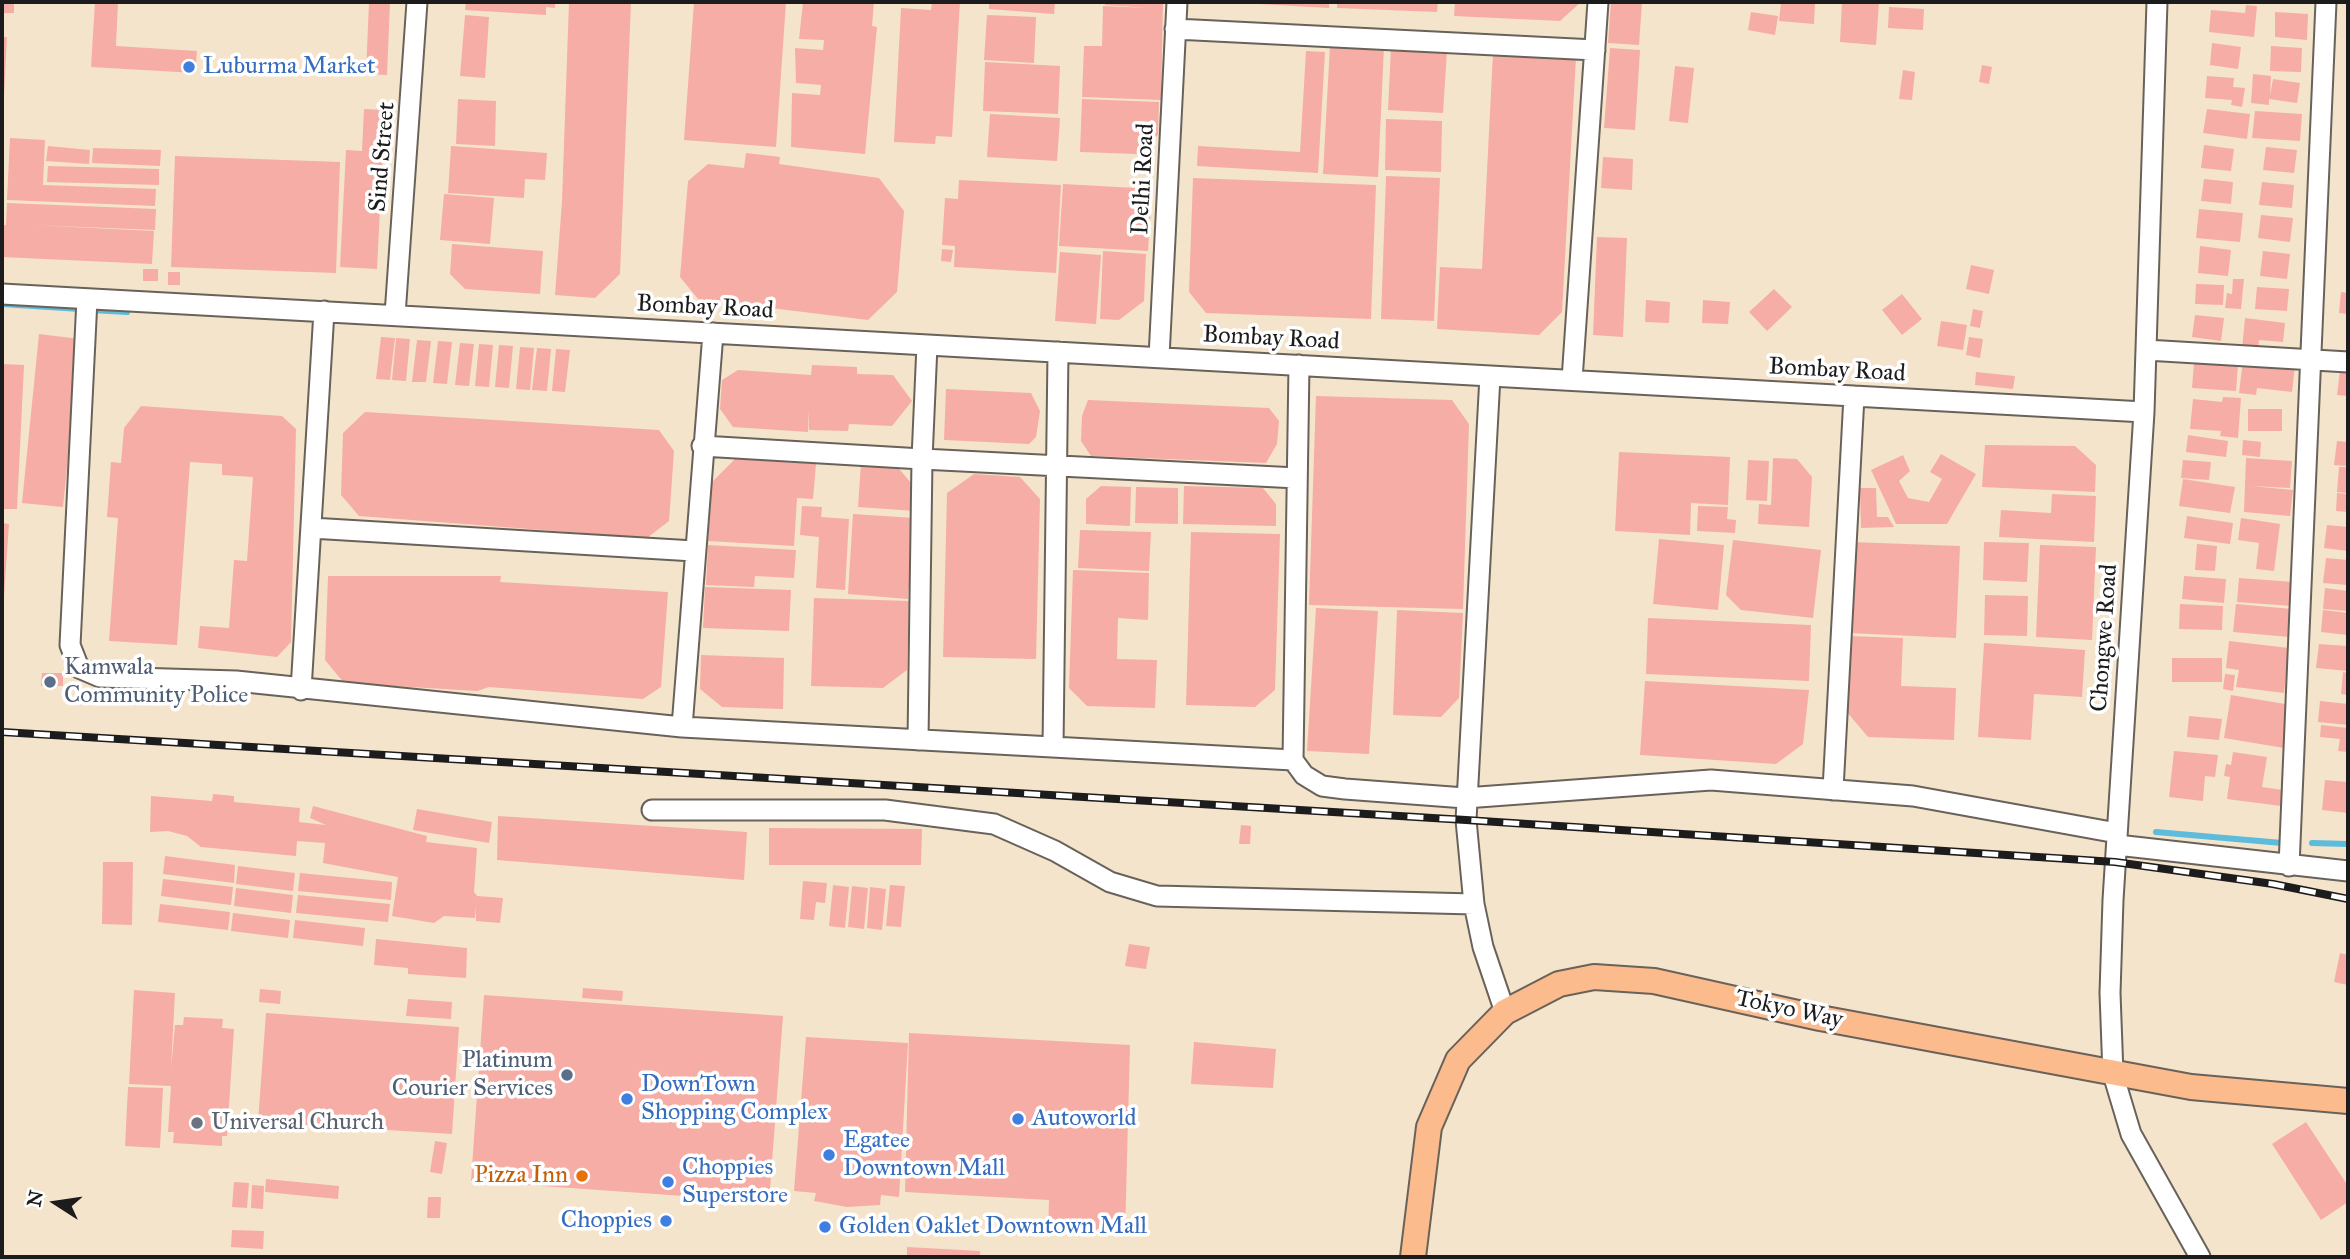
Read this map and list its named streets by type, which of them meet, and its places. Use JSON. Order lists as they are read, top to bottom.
{
  "streets": {
    "main road": ["Tokyo Way"],
    "street": [
      "Sind Street",
      "Delhi Road",
      "Bombay Road",
      "Chongwe Road"
    ]
  },
  "crossings": [
    ["Sind Street", "Bombay Road"],
    ["Delhi Road", "Bombay Road"],
    ["Bombay Road", "Chongwe Road"],
    ["Chongwe Road", "Tokyo Way"]
  ],
  "places": [
    "Luburma Market",
    "Kamwala Community Police",
    "Platinum Courier Services",
    "DownTown Shopping Complex",
    "Autoworld",
    "Universal Church",
    "Egatee Downtown Mall",
    "Pizza Inn",
    "Choppies Superstore",
    "Choppies",
    "Golden Oaklet Downtown Mall"
  ],
  "north": "left"
}
